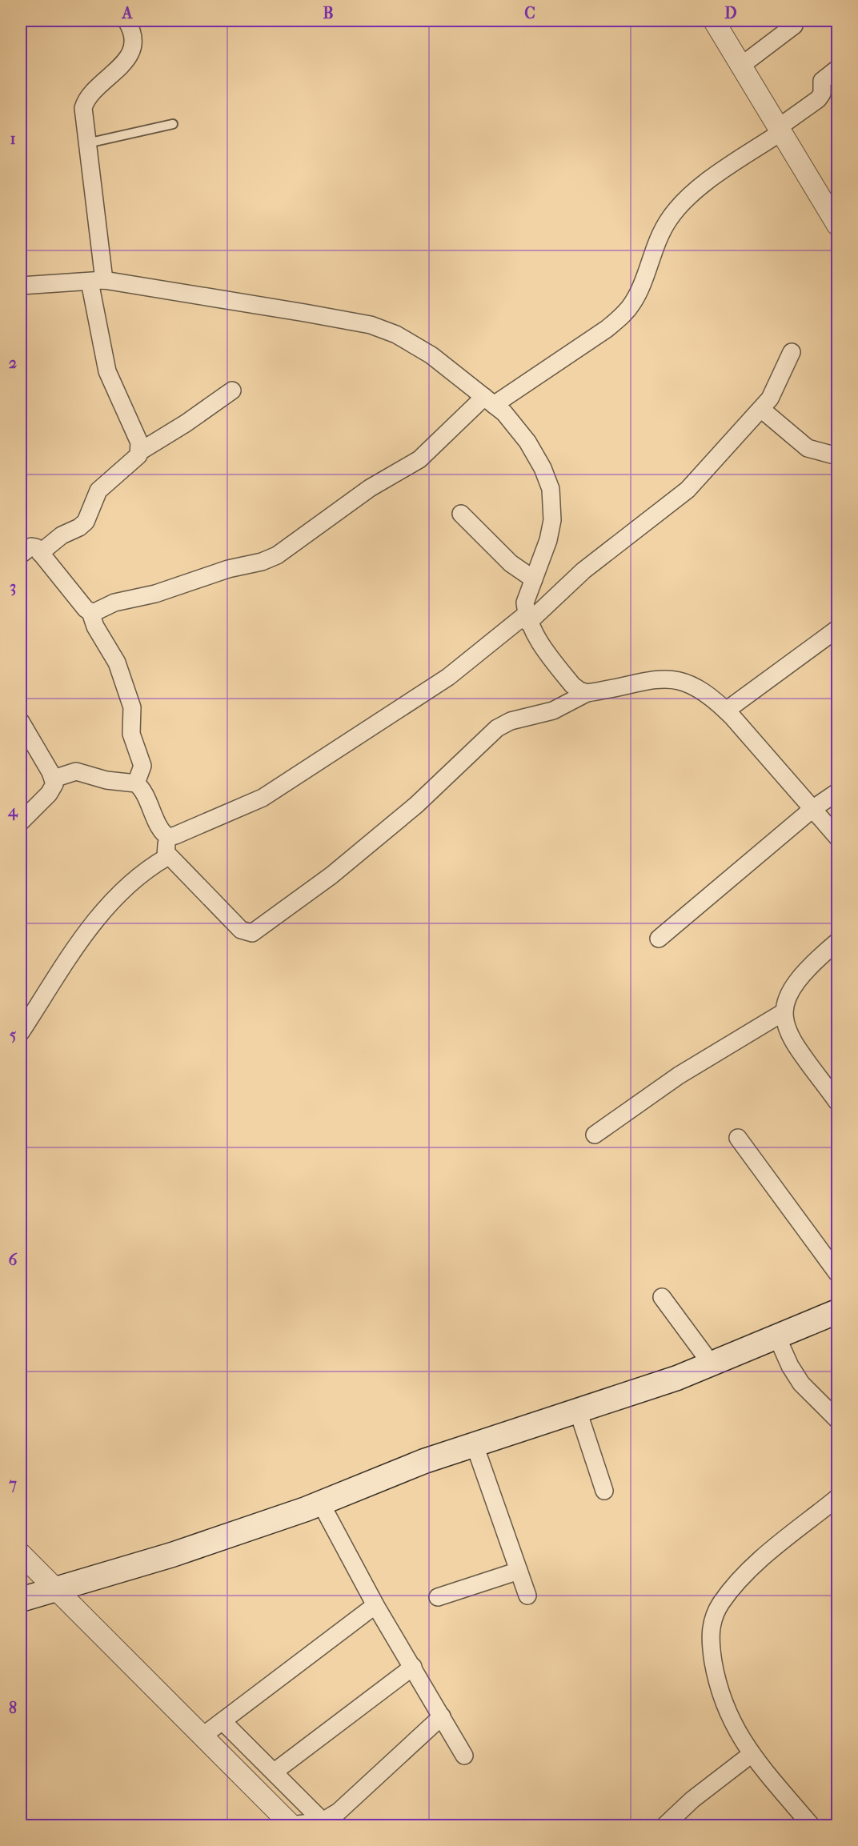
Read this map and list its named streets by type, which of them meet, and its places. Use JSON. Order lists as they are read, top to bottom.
{
  "grid": {
    "columns": [
      "A",
      "B",
      "C",
      "D"
    ],
    "rows": [
      "1",
      "2",
      "3",
      "4",
      "5",
      "6",
      "7",
      "8"
    ]
  }
}
